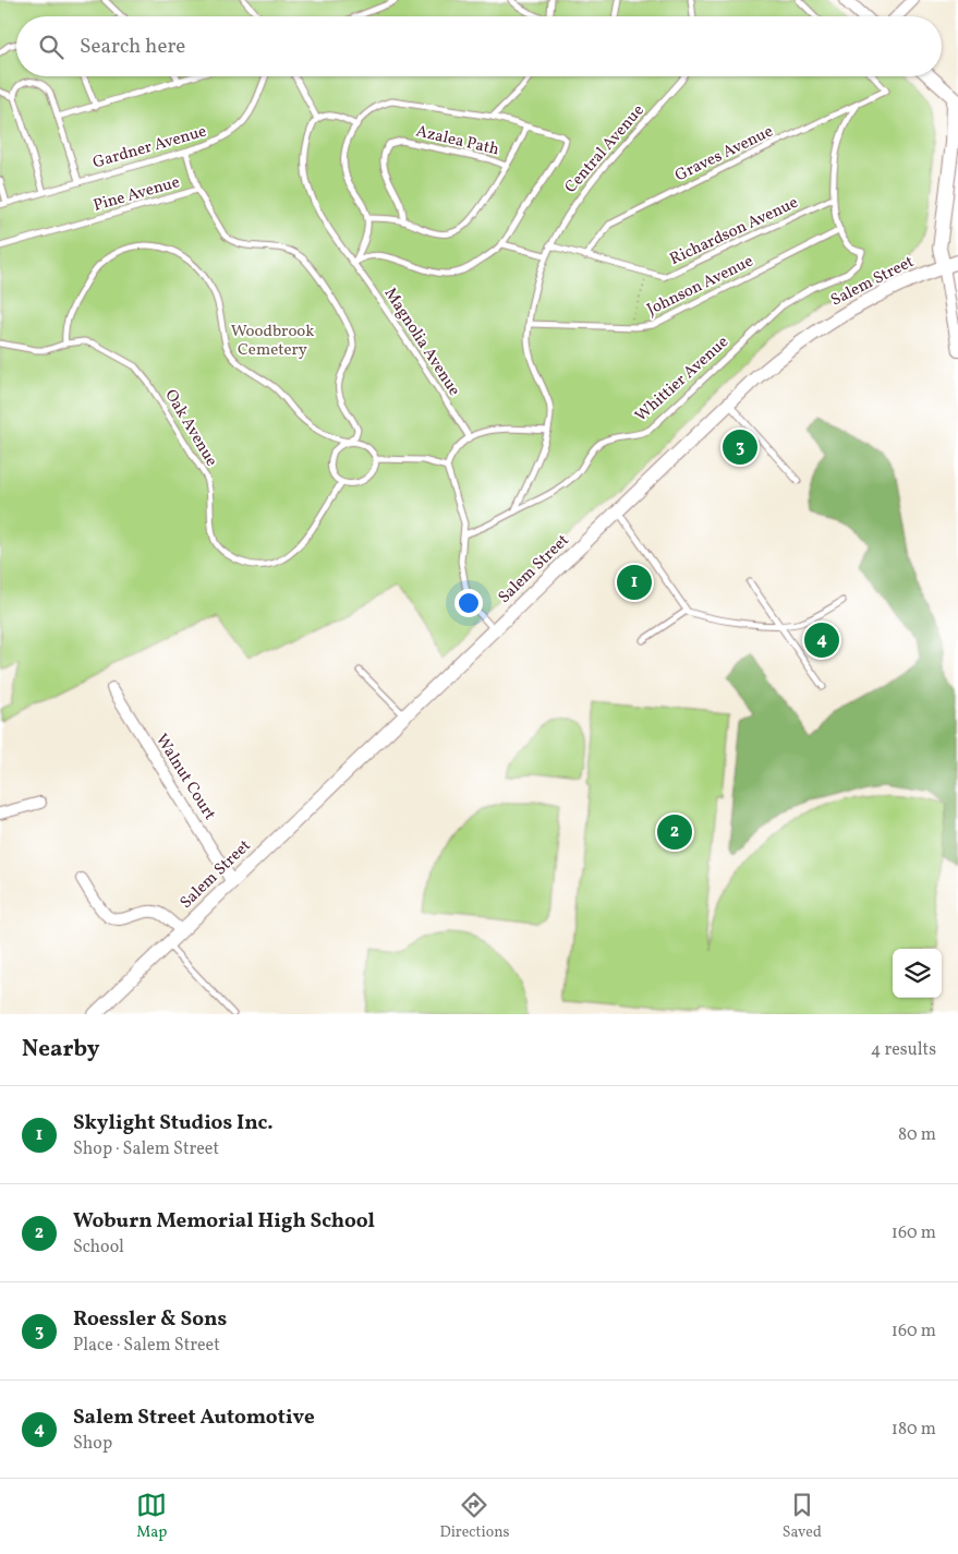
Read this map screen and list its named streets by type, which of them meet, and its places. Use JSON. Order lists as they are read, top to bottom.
{
  "streets": {
    "street": ["Salem Street", "Walnut Court"],
    "lane": [
      "Azalea Path",
      "Gardner Avenue",
      "Central Avenue",
      "Graves Avenue",
      "Pine Avenue",
      "Richardson Avenue",
      "Johnson Avenue",
      "Magnolia Avenue",
      "Whittier Avenue",
      "Oak Avenue"
    ]
  },
  "crossings": [
    ["Central Avenue", "Richardson Avenue"],
    ["Central Avenue", "Johnson Avenue"],
    ["Central Avenue", "Whittier Avenue"],
    ["Graves Avenue", "Richardson Avenue"],
    ["Pine Avenue", "Oak Avenue"],
    ["Salem Street", "Walnut Court"],
    ["Johnson Avenue", "Whittier Avenue"]
  ],
  "parks": ["Woodbrook Cemetery"],
  "page": {
    "search": "Search here",
    "pins": [
      "3",
      "1",
      "4",
      "2"
    ],
    "heading": ["Nearby", "4 results"],
    "list": [
      {
        "mark": "1",
        "name": "Skylight Studios Inc.",
        "note": "Shop · Salem Street",
        "value": "80 m"
      },
      {
        "mark": "2",
        "name": "Woburn Memorial High School",
        "note": "School",
        "value": "160 m"
      },
      {
        "mark": "3",
        "name": "Roessler & Sons",
        "note": "Place · Salem Street",
        "value": "160 m"
      },
      {
        "mark": "4",
        "name": "Salem Street Automotive",
        "note": "Shop",
        "value": "180 m"
      }
    ],
    "nav": ["Map", "Directions", "Saved"]
  }
}
